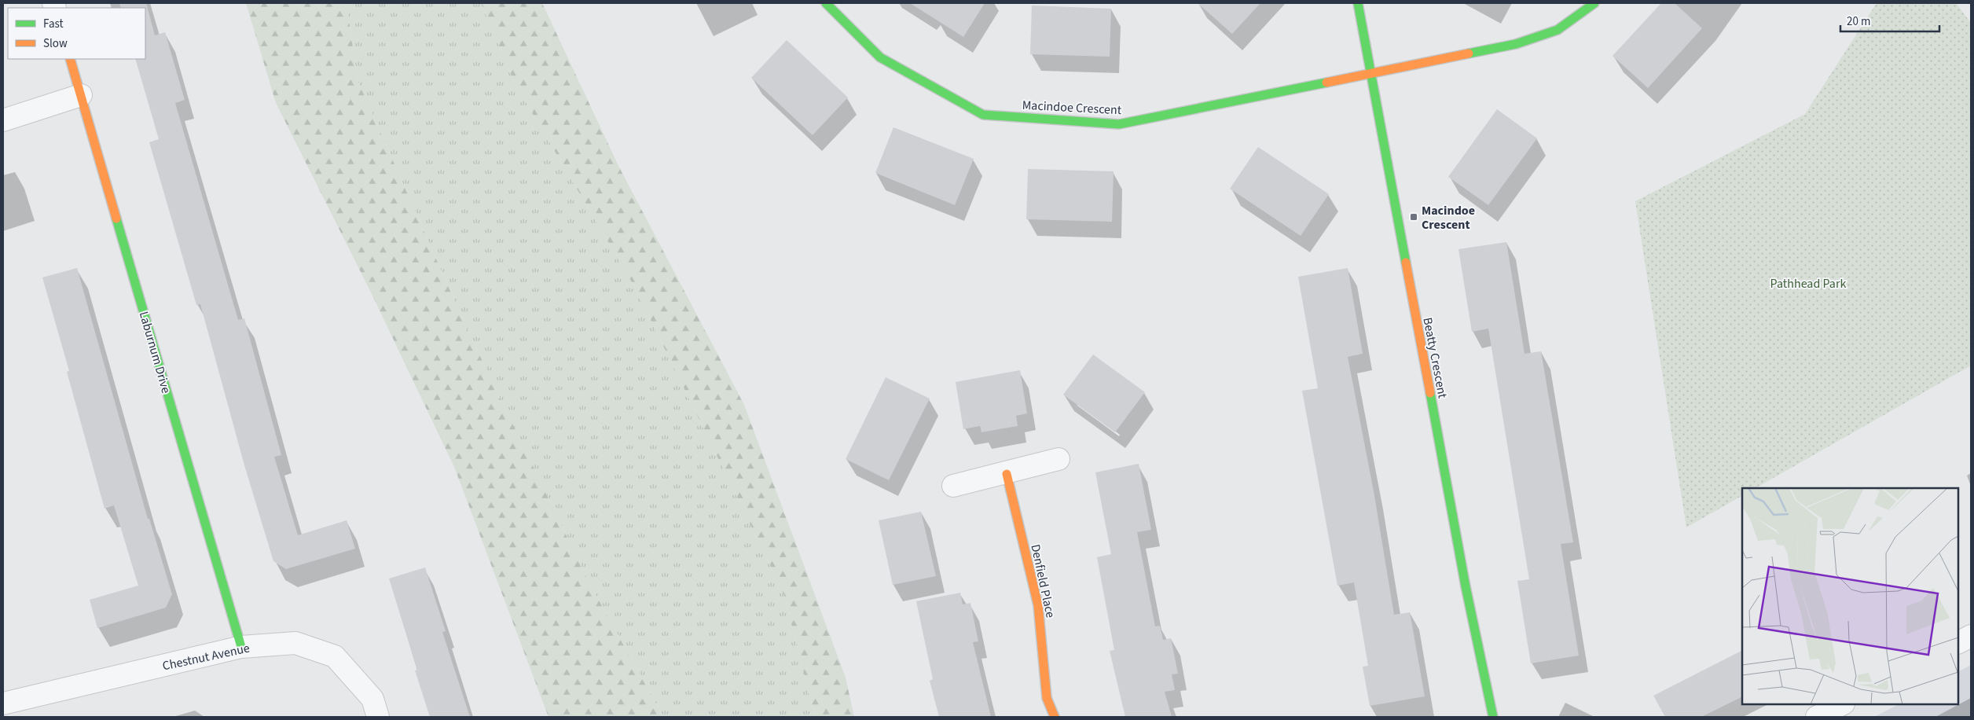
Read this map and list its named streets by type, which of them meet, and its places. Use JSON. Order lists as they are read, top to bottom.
{
  "streets": {
    "street": [
      "Macindoe Crescent",
      "Laburnum Drive",
      "Beatty Crescent",
      "Denfield Place",
      "Chestnut Avenue"
    ]
  },
  "crossings": [
    ["Macindoe Crescent", "Beatty Crescent"],
    ["Laburnum Drive", "Chestnut Avenue"]
  ],
  "parks": ["Pathhead Park"],
  "places": {
    "transit": ["Macindoe Crescent"]
  },
  "legend": ["Fast", "Slow"],
  "scale_bar": "20 m"
}
